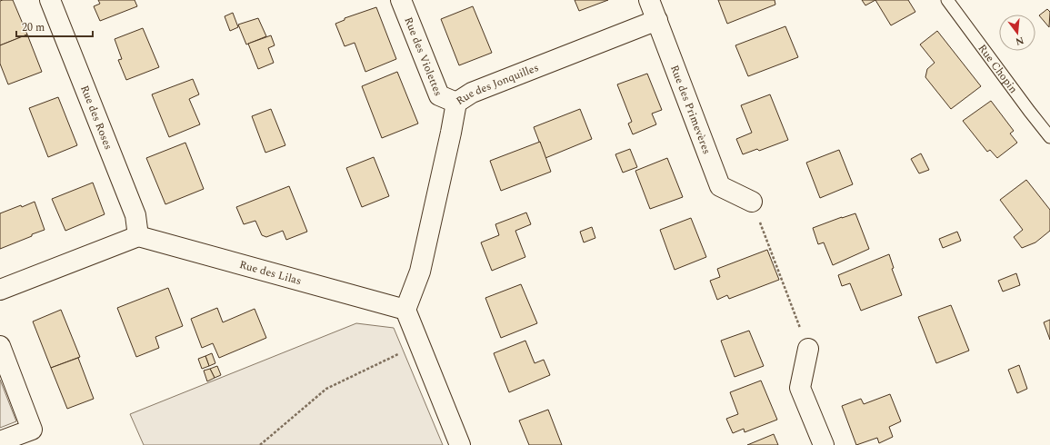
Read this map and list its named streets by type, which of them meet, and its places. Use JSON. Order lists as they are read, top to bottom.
{
  "streets": {
    "street": [
      "Rue des Violettes",
      "Rue des Jonquilles",
      "Rue des Primevères",
      "Rue des Roses",
      "Rue des Lilas"
    ],
    "lane": ["Rue Chopin"]
  },
  "crossings": [
    ["Rue des Violettes", "Rue des Jonquilles"],
    ["Rue des Jonquilles", "Rue des Primevères"],
    ["Rue des Jonquilles", "Rue des Lilas"],
    ["Rue des Roses", "Rue des Lilas"]
  ],
  "scale_bar": "20 m",
  "north": "bottom"
}
